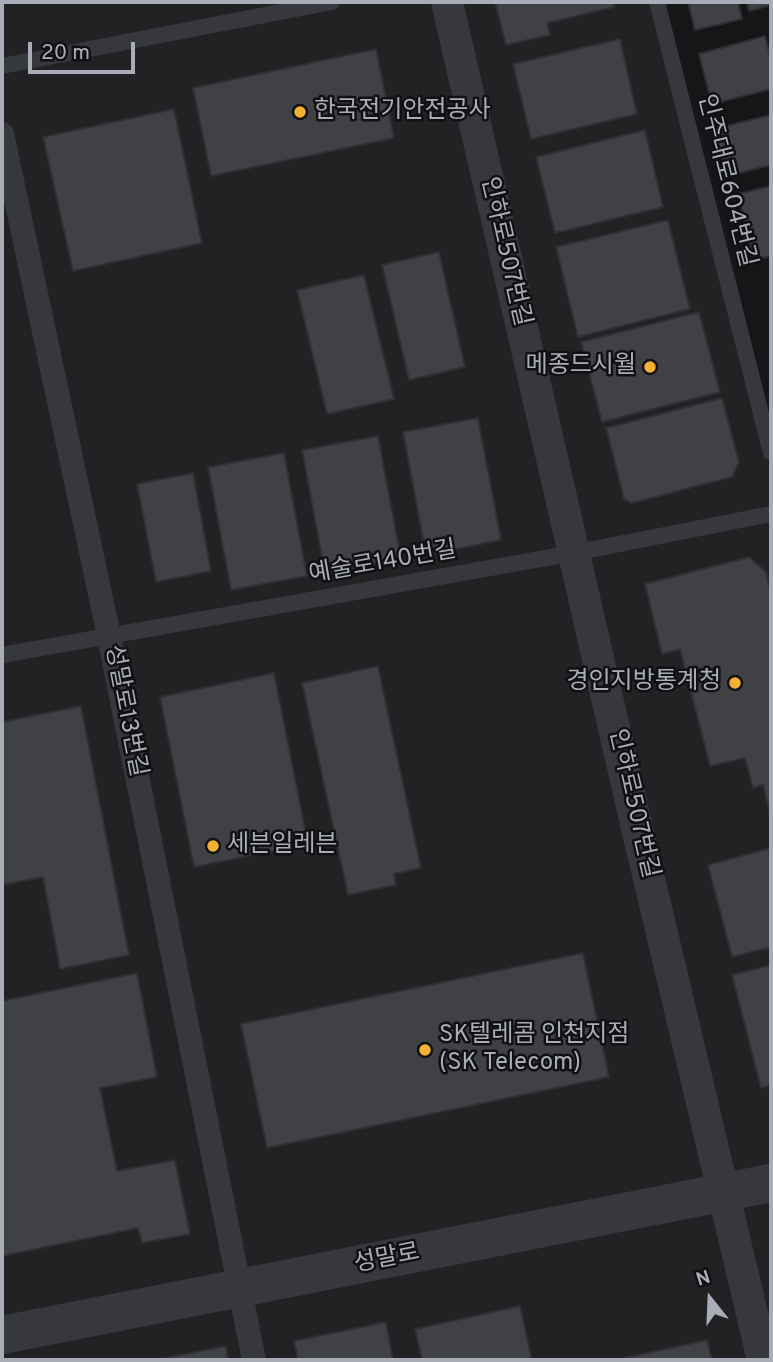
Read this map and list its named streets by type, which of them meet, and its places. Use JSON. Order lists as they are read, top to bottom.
{
  "streets": {
    "street": ["인하로507번길", "성말로13번길", "성말로"],
    "lane": ["인주대로604번길", "예술로140번길"]
  },
  "crossings": [
    ["인하로507번길", "예술로140번길"],
    ["인하로507번길", "성말로"],
    ["예술로140번길", "성말로13번길"],
    ["성말로13번길", "성말로"]
  ],
  "places": [
    "한국전기안전공사",
    "메종드시월",
    "경인지방통계청",
    "세븐일레븐",
    "SK텔레콤 인천지점 (SK Telecom)"
  ],
  "scale_bar": "20 m",
  "north": "top"
}
